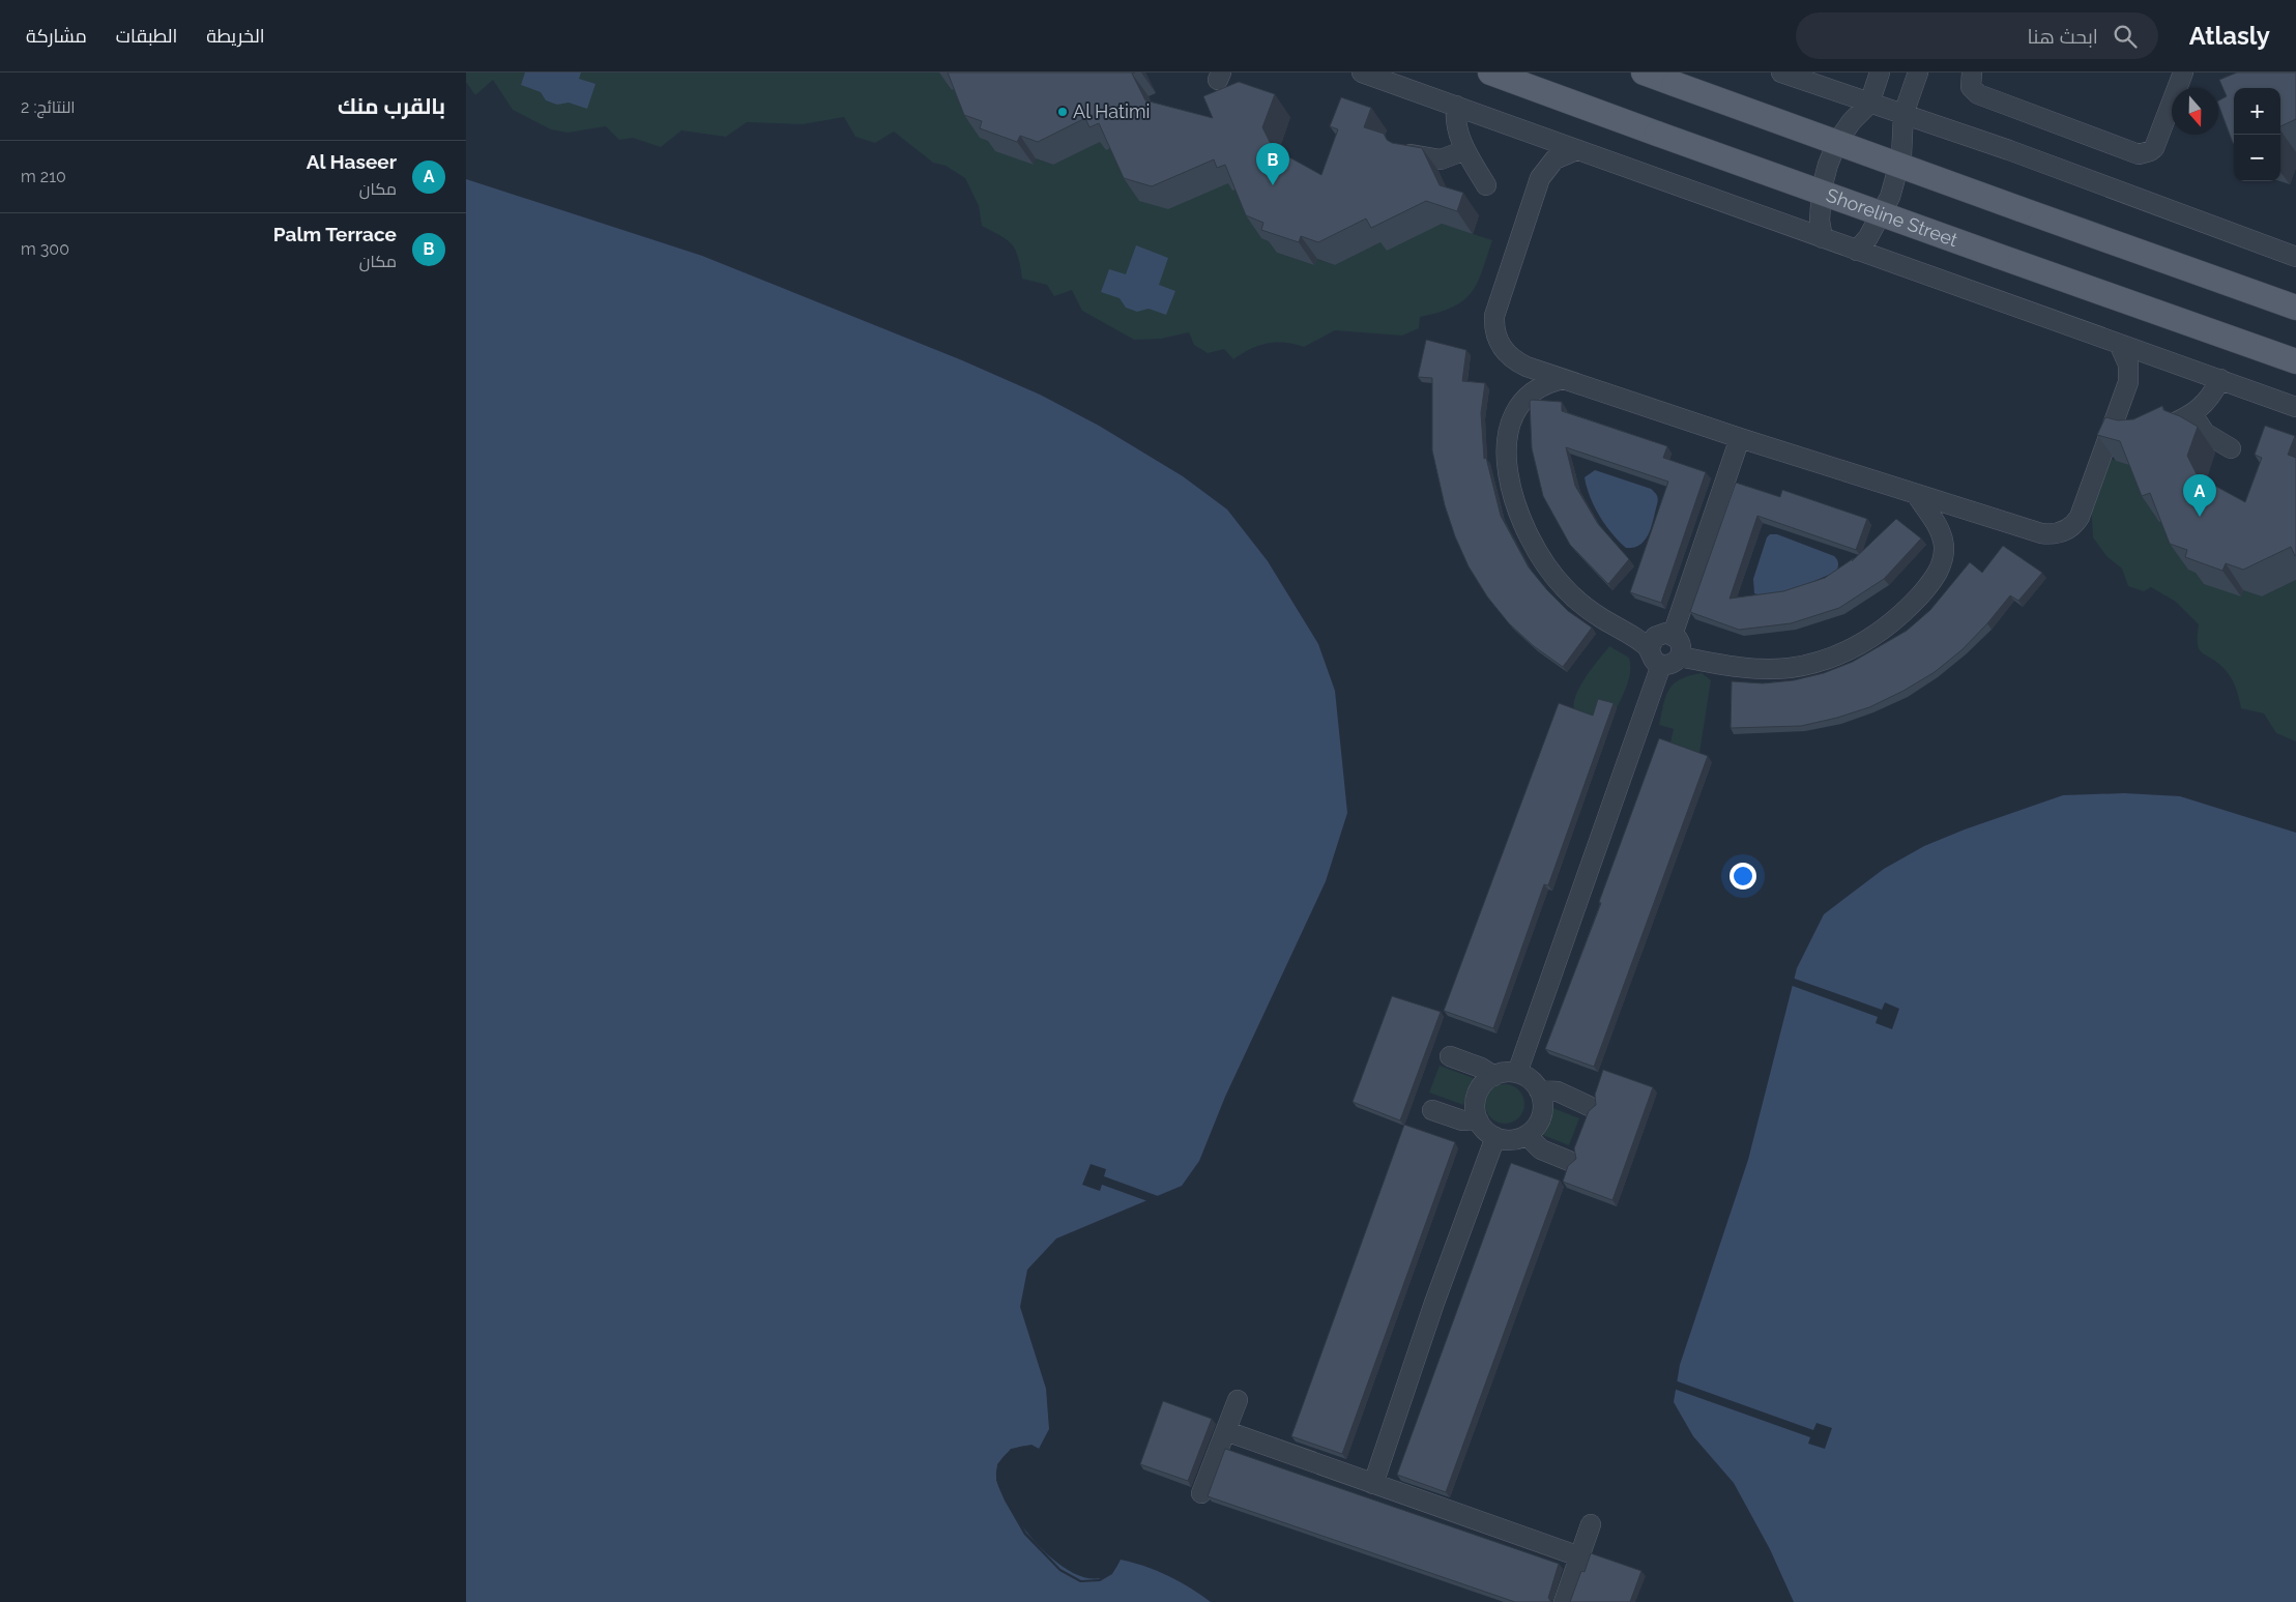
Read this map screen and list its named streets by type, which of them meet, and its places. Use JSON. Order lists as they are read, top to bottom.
{
  "streets": {
    "main road": ["Shoreline Street"]
  },
  "places": ["Al Hatimi"],
  "north": "bottom",
  "page": {
    "header": "Atlasly",
    "search": "ابحث هنا",
    "nav": ["الخريطة", "الطبقات", "مشاركة"],
    "heading": ["بالقرب منك", "النتائج: 2"],
    "map_buttons": ["+", "−"],
    "list": [
      {
        "mark": "A",
        "name": "Al Haseer",
        "note": "مكان",
        "value": "210 m"
      },
      {
        "mark": "B",
        "name": "Palm Terrace",
        "note": "مكان",
        "value": "300 m"
      }
    ],
    "pins": ["B", "A"]
  }
}
